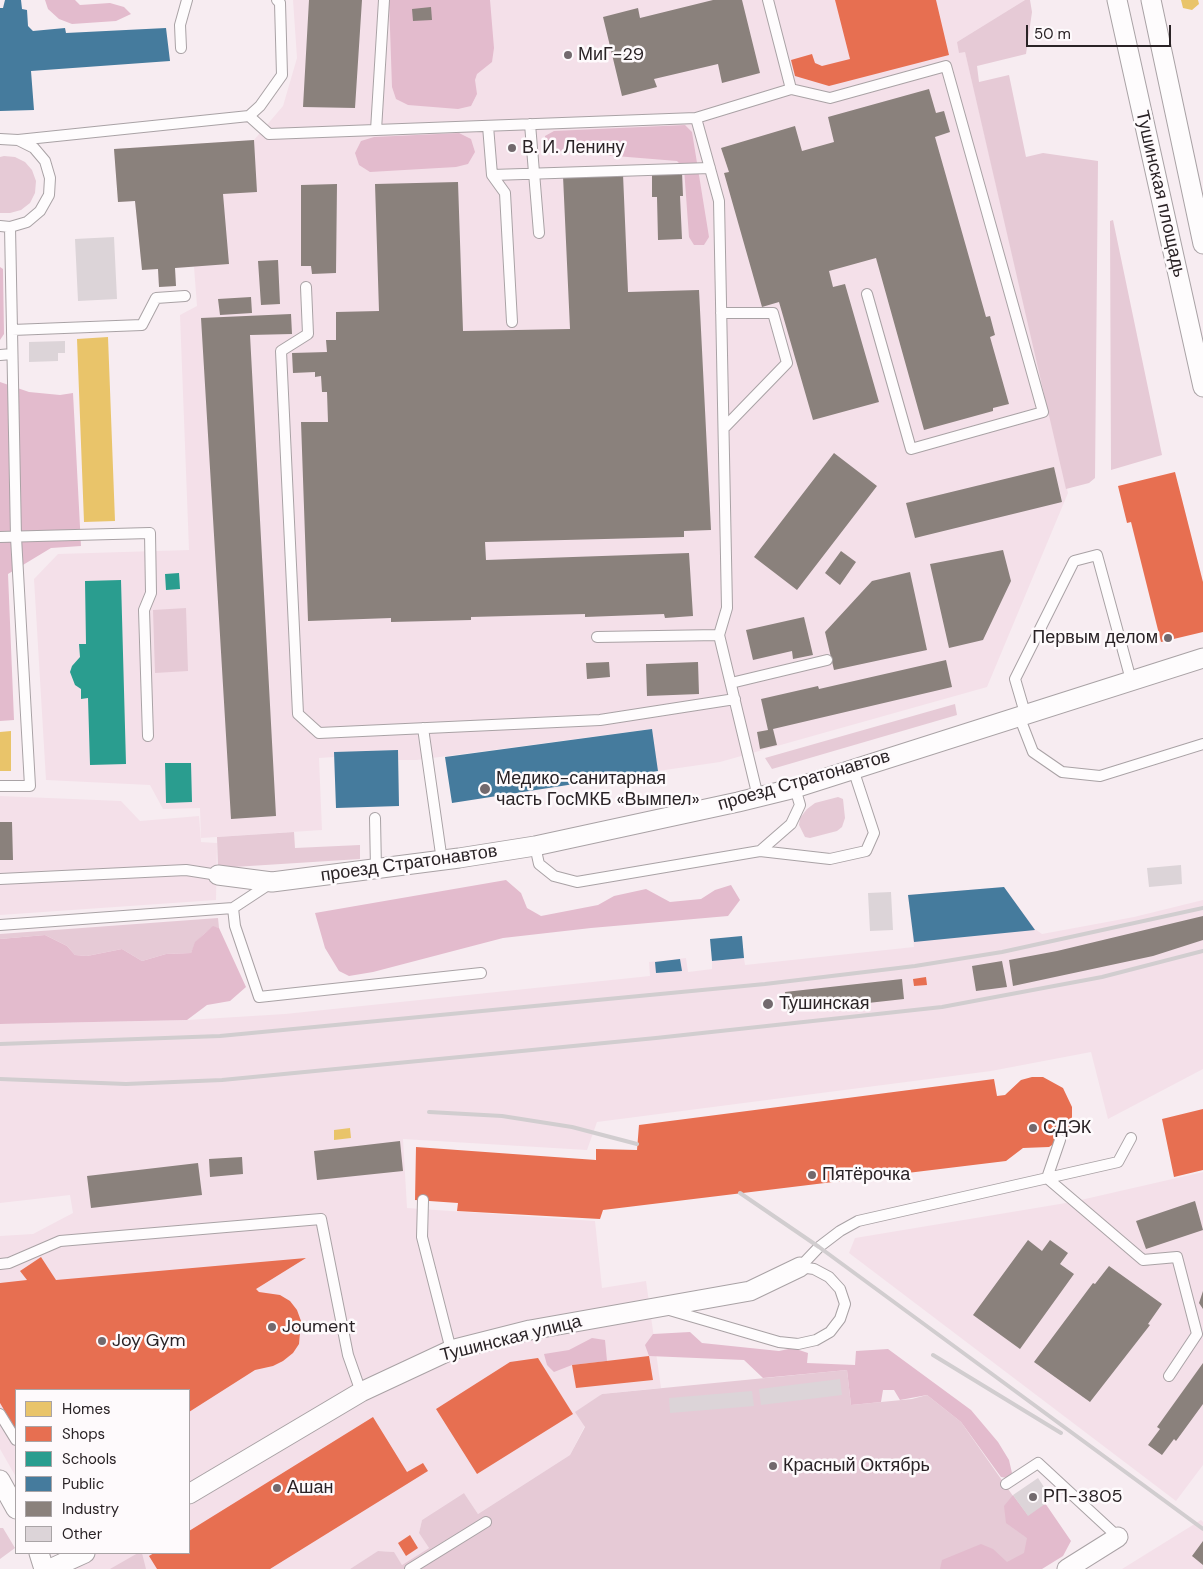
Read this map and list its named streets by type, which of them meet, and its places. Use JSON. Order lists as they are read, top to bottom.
{
  "streets": {
    "street": ["Тушинская площадь", "проезд Стратонавтов", "Тушинская улица"]
  },
  "places": [
    "МиГ-29",
    "В. И. Ленину",
    "Первым делом",
    "Медико-санитарная часть ГосМКБ «Вымпел»",
    "Тушинская",
    "СДЭК",
    "Пятёрочка",
    "Joument",
    "Joy Gym",
    "Красный Октябрь",
    "Ашан",
    "РП-3805"
  ],
  "legend": [
    "Homes",
    "Shops",
    "Schools",
    "Public",
    "Industry",
    "Other"
  ],
  "scale_bar": "50 m"
}
